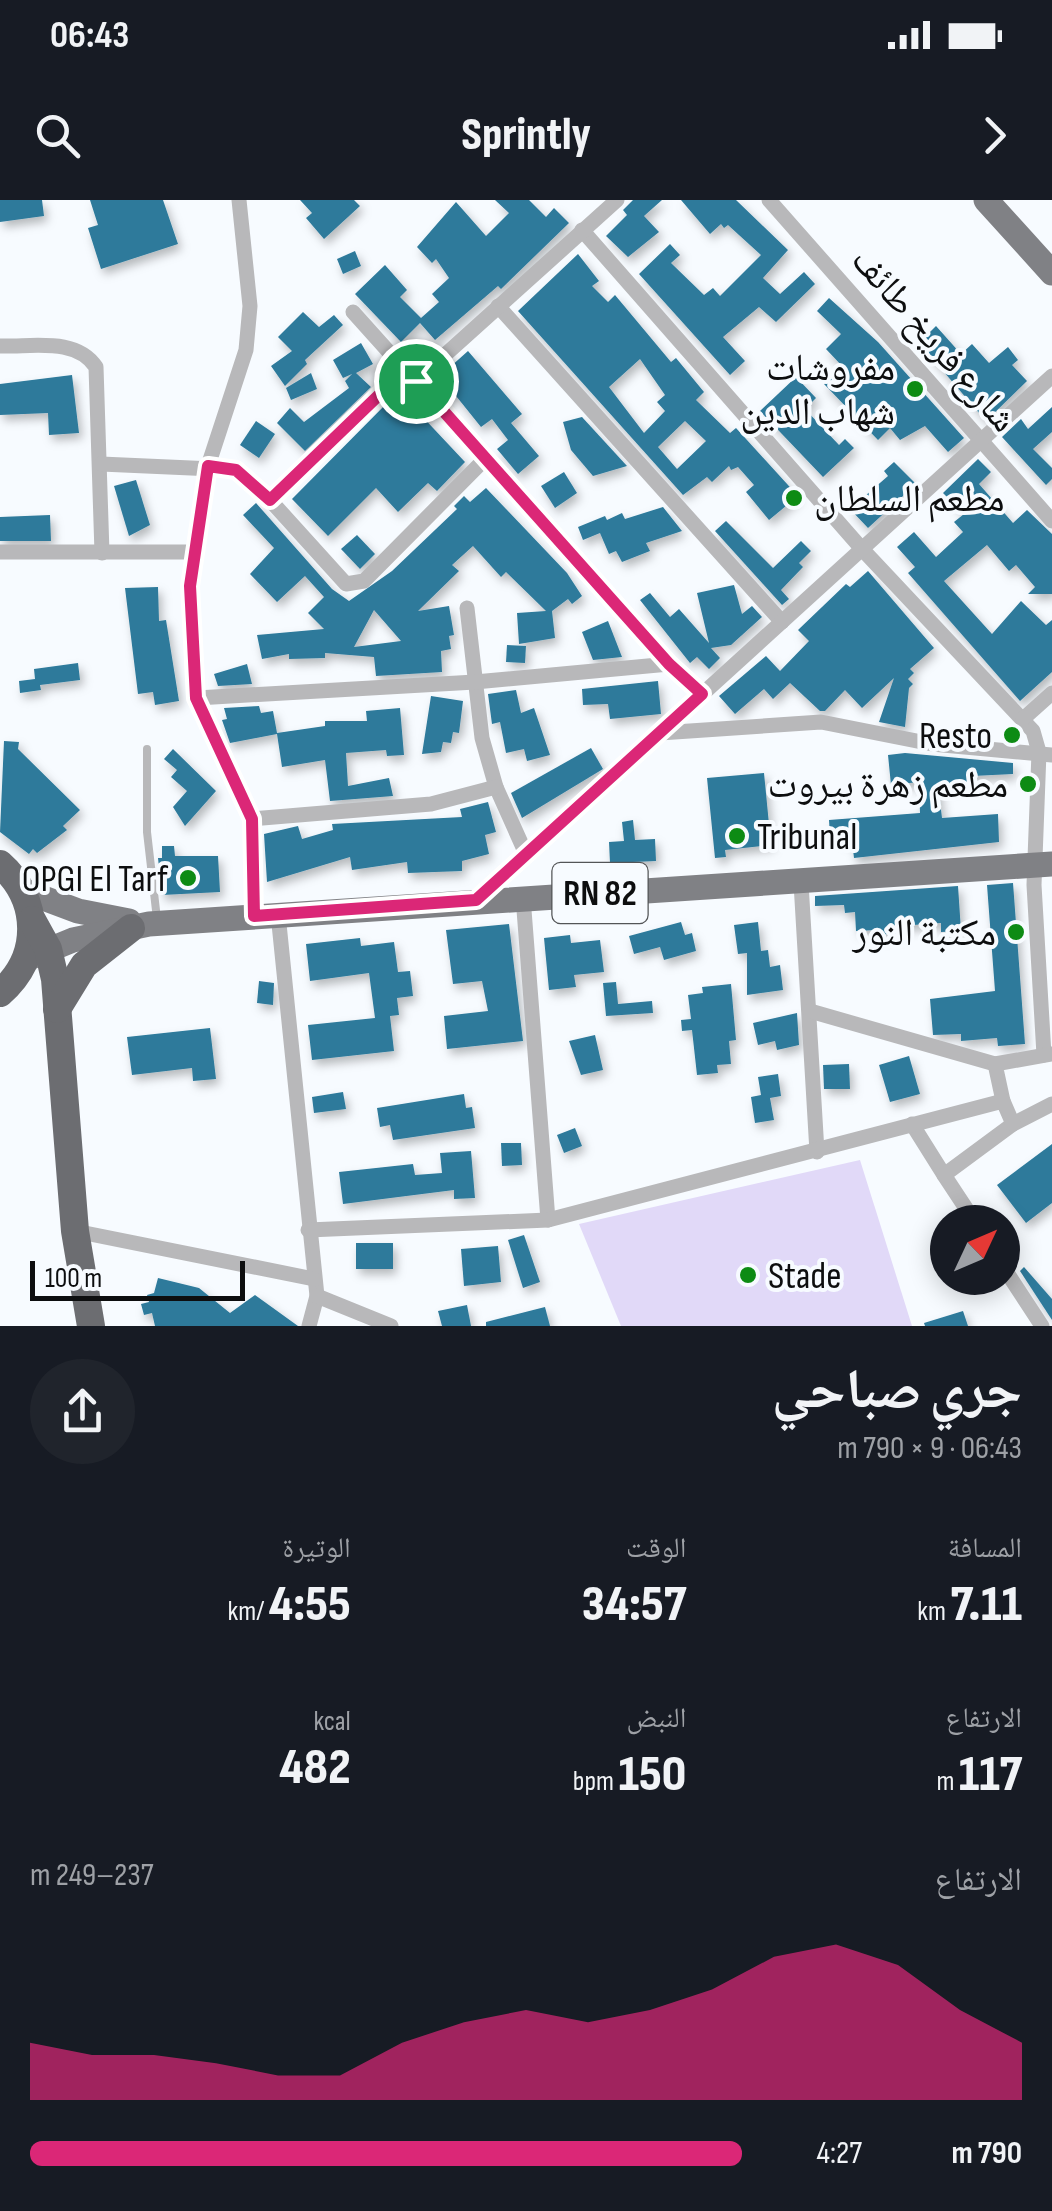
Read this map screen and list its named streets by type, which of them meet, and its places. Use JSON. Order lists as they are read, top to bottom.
{
  "streets": {
    "main road": ["RN 82"],
    "street": ["شارع فريخ طائف"]
  },
  "places": [
    "مفروشات شهاب الدين",
    "مطعم السلطان",
    "Resto",
    "مطعم زهرة بيروت",
    "Tribunal",
    "OPGI El Tarf",
    "مكتبة النور",
    "Stade"
  ],
  "scale_bar": "100 m",
  "north": "top right",
  "page": {
    "status": "06:43",
    "header": "Sprintly",
    "scale": "100 m",
    "heading": ["جري صباحي", "06:43 · 9 × 790 m"],
    "stats": [
      ["المسافة", "7.11 km"],
      ["الوقت", "34:57"],
      ["الوتيرة", "4:55 /km"],
      ["الارتفاع", "117 m"],
      ["النبض", "150 bpm"],
      ["kcal", "482"]
    ],
    "chart": ["الارتفاع", "237–249 m"],
    "list": [
      {
        "name": "790 m",
        "note": "4:27"
      }
    ]
  }
}
